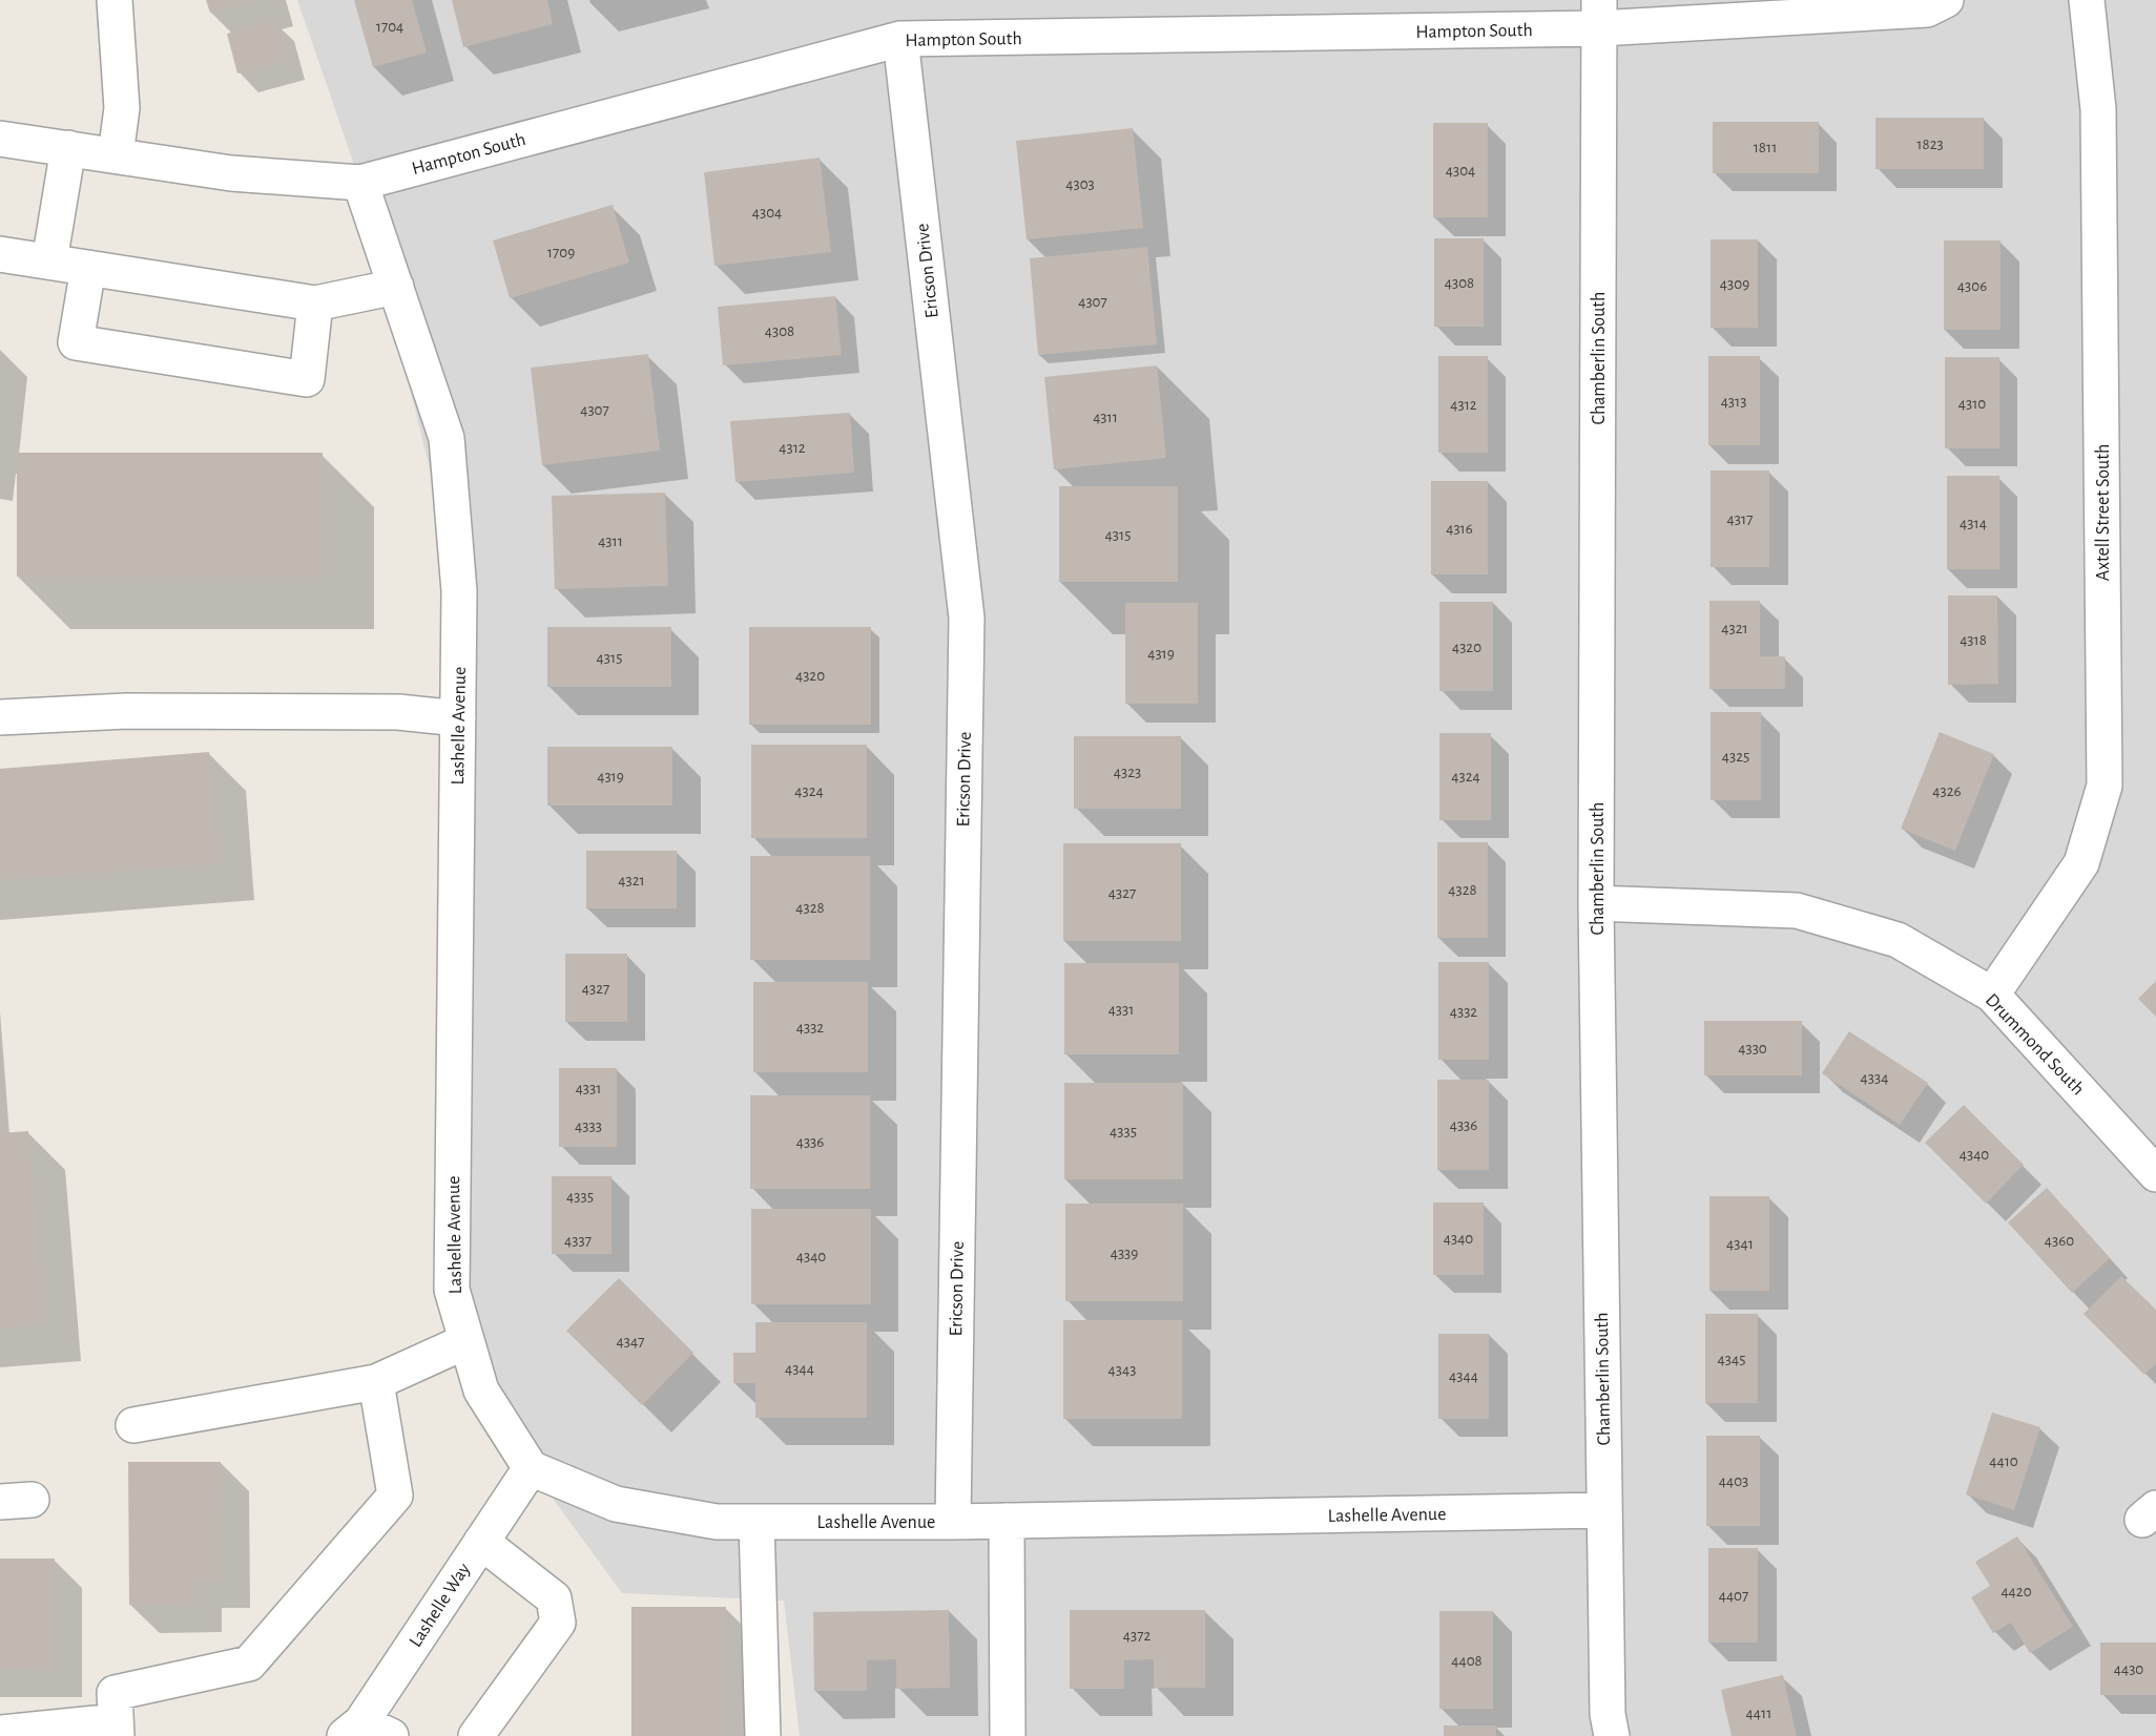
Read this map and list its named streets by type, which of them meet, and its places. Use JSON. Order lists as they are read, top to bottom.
{
  "streets": {
    "street": [
      "Hampton South",
      "Ericson Drive",
      "Chamberlin South",
      "Axtell Street South",
      "Lashelle Avenue",
      "Drummond South",
      "Lashelle Way"
    ]
  },
  "crossings": [
    ["Hampton South", "Ericson Drive"],
    ["Hampton South", "Chamberlin South"],
    ["Hampton South", "Lashelle Avenue"],
    ["Ericson Drive", "Lashelle Avenue"],
    ["Chamberlin South", "Lashelle Avenue"],
    ["Chamberlin South", "Drummond South"],
    ["Axtell Street South", "Drummond South"],
    ["Lashelle Avenue", "Lashelle Way"]
  ],
  "house_numbers": [
    "1704",
    "1823",
    "1811",
    "4304",
    "4303",
    "4304",
    "1709",
    "4308",
    "4309",
    "4306",
    "4307",
    "4308",
    "4313",
    "4310",
    "4312",
    "4307",
    "4311",
    "4312",
    "4317",
    "4314",
    "4316",
    "4315",
    "4311",
    "4321",
    "4318",
    "4320",
    "4319",
    "4315",
    "4320",
    "4325",
    "4323",
    "4319",
    "4324",
    "4324",
    "4326",
    "4321",
    "4328",
    "4327",
    "4328",
    "4327",
    "4331",
    "4332",
    "4332",
    "4330",
    "4334",
    "4331",
    "4336",
    "4333",
    "4335",
    "4336",
    "4340",
    "4335",
    "4340",
    "4337",
    "4360",
    "4341",
    "4339",
    "4340",
    "4347",
    "4345",
    "4344",
    "4343",
    "4344",
    "4410",
    "4403",
    "4420",
    "4407",
    "4372",
    "4408",
    "4430",
    "4411"
  ]
}
